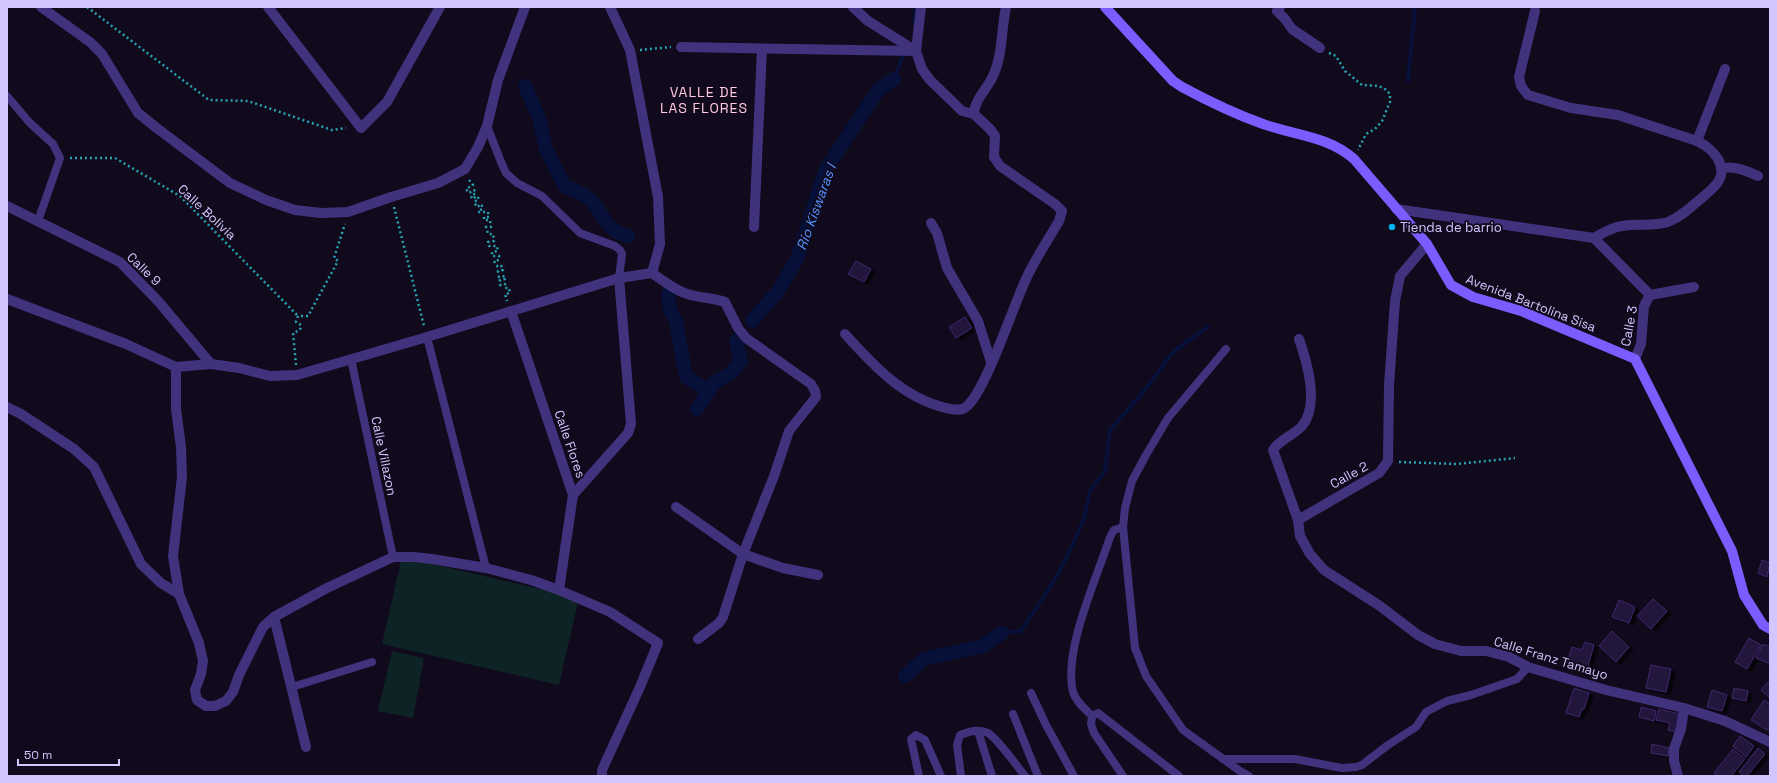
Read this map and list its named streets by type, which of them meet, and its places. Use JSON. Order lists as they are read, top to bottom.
{
  "streets": {
    "street": [
      "Calle 9",
      "Avenida Bartolina Sisa",
      "Calle 3",
      "Calle Flores",
      "Calle 2",
      "Calle Franz Tamayo"
    ],
    "lane": ["Calle Villazon"],
    "path": ["Calle Bolivia"]
  },
  "crossings": [
    ["Avenida Bartolina Sisa", "Calle 3"],
    ["Calle 2", "Calle Franz Tamayo"]
  ],
  "districts": ["VALLE DE LAS FLORES"],
  "water": ["Río Kiswaras I"],
  "places": ["Tienda de barrio"],
  "scale_bar": "50 m"
}
